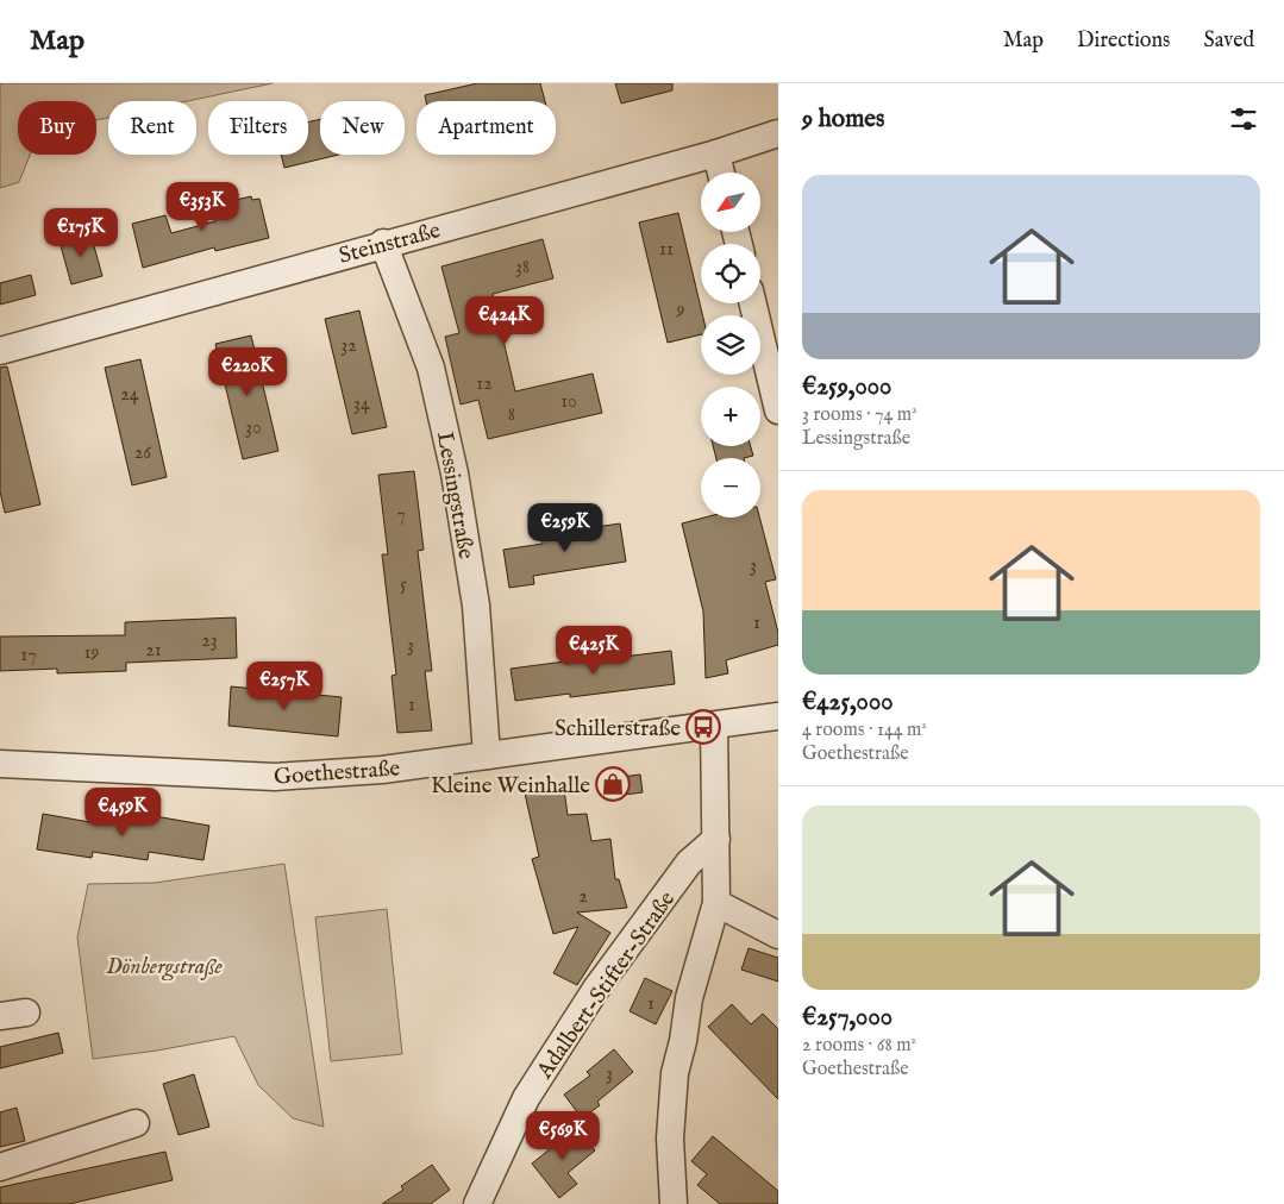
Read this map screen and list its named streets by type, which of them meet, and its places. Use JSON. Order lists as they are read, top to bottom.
{
  "streets": {
    "street": [
      "Steinstraße",
      "Lessingstraße",
      "Goethestraße",
      "Adalbert-Stifter-Straße"
    ]
  },
  "crossings": [
    ["Steinstraße", "Lessingstraße"],
    ["Lessingstraße", "Goethestraße"]
  ],
  "parks": ["Dönbergstraße"],
  "places": {
    "bus stop": ["Schillerstraße"],
    "shop": ["Kleine Weinhalle"]
  },
  "house_numbers": [
    "11",
    "38",
    "9",
    "32",
    "12",
    "24",
    "10",
    "34",
    "8",
    "30",
    "26",
    "7",
    "3",
    "5",
    "1",
    "23",
    "3",
    "21",
    "19",
    "17",
    "1",
    "2",
    "1",
    "3"
  ],
  "north": "bottom left",
  "page": {
    "header": "Map",
    "nav": ["Map", "Directions", "Saved"],
    "heading": "9 homes",
    "chip": [
      "Buy",
      "Rent",
      "Filters",
      "New",
      "Apartment"
    ],
    "list": [
      {
        "name": "€259,000",
        "note": "3 rooms · 74 m² · Lessingstraße"
      },
      {
        "name": "€425,000",
        "note": "4 rooms · 144 m² · Goethestraße"
      },
      {
        "name": "€257,000",
        "note": "2 rooms · 68 m² · Goethestraße"
      }
    ],
    "map_buttons": ["+", "−"],
    "price": [
      "€353K",
      "€175K",
      "€424K",
      "€220K",
      "€259K",
      "€425K",
      "€257K",
      "€459K",
      "€569K"
    ]
  }
}
